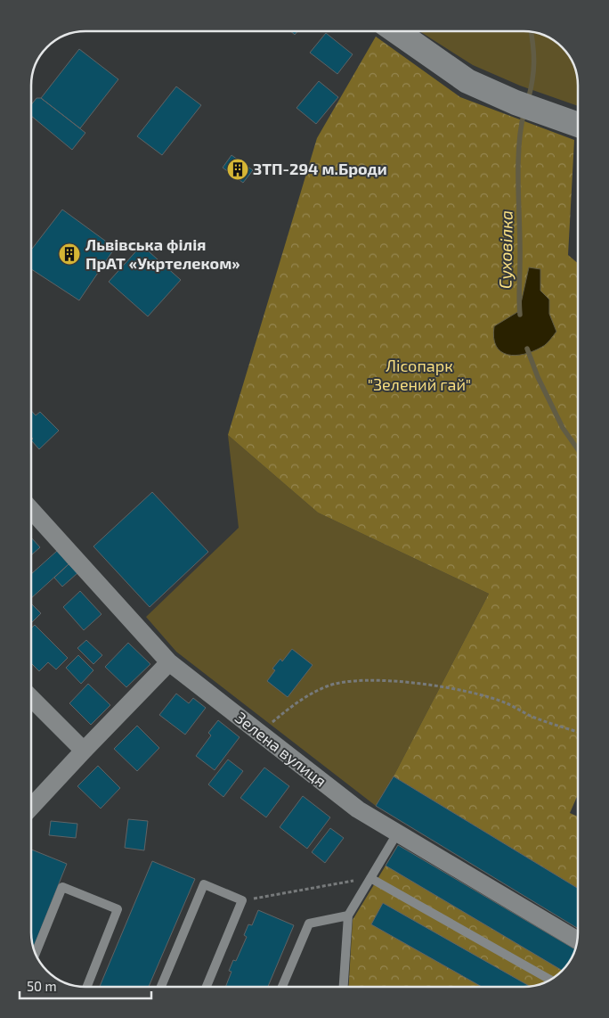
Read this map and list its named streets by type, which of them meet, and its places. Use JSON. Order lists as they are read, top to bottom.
{
  "streets": {
    "street": ["Зелена вулиця"]
  },
  "water": ["Суховілка"],
  "parks": ["Лісопарк \"Зелений гай\""],
  "places": {
    "building": ["ЗТП-294 м.Броди", "Львівська філія ПрАТ «Укртелеком»"]
  },
  "scale_bar": "50 m"
}
